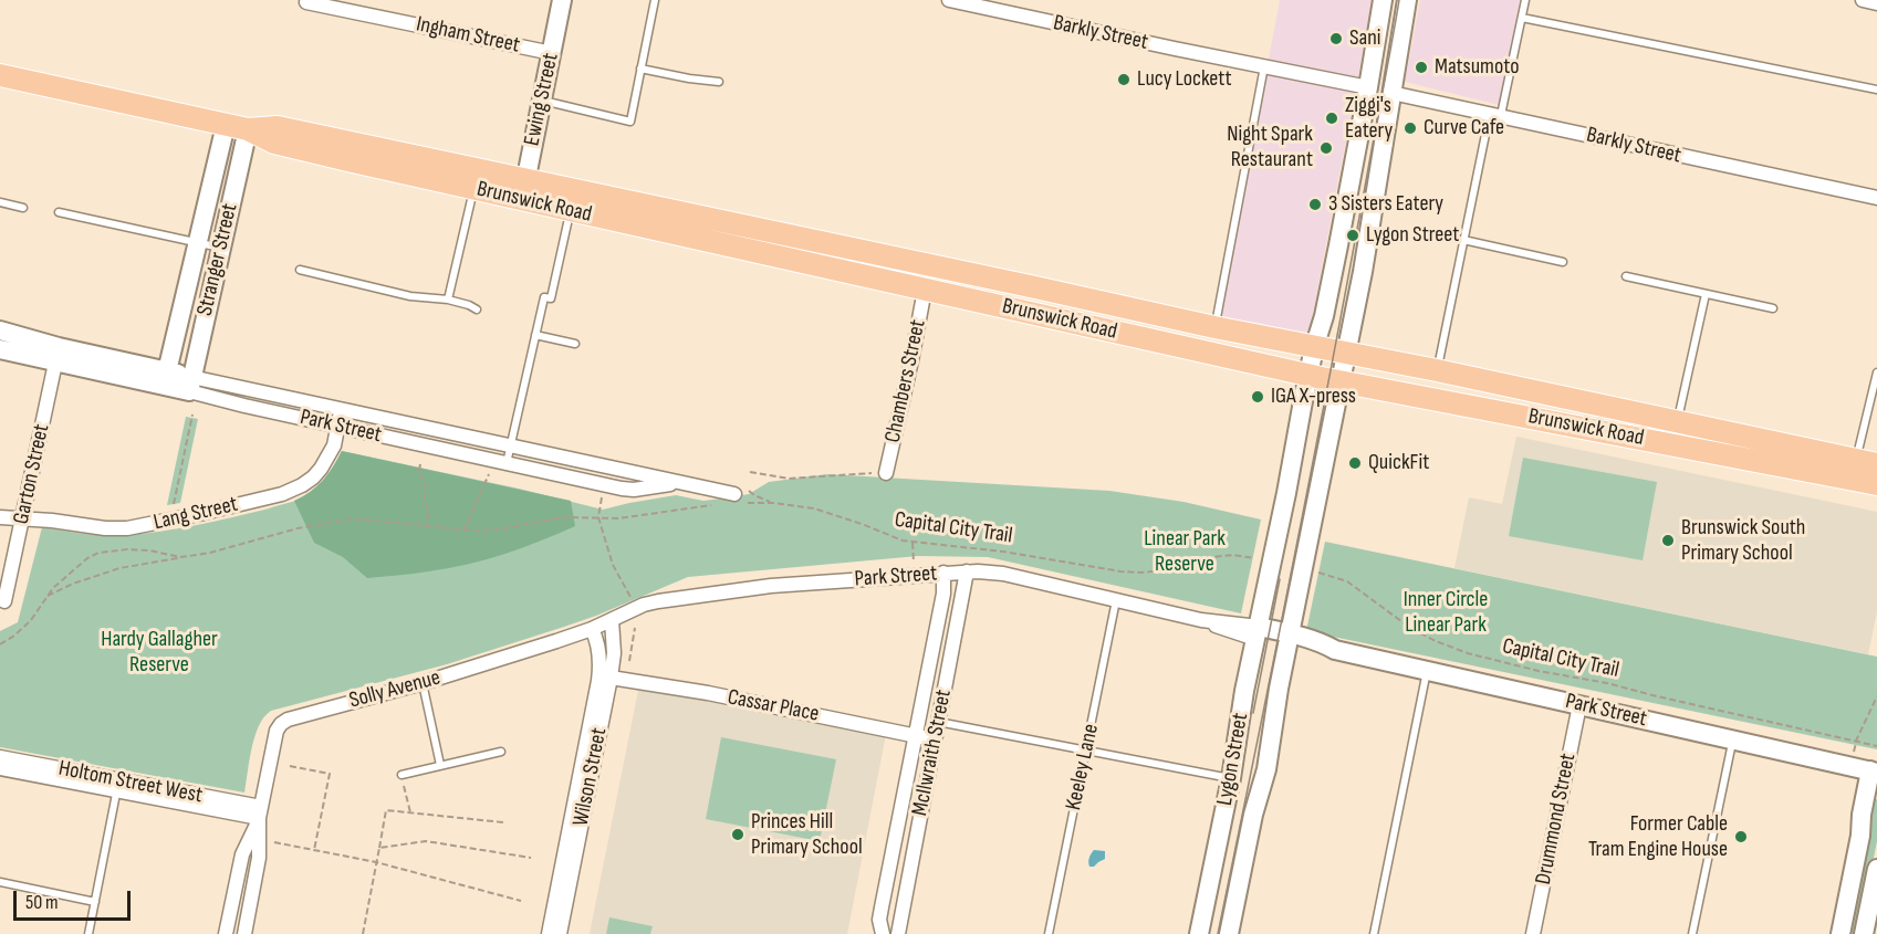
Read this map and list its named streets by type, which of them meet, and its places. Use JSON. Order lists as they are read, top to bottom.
{
  "streets": {
    "main road": ["Brunswick Road"],
    "street": [
      "Barkly Street",
      "Ingham Street",
      "Ewing Street",
      "Stranger Street",
      "Chambers Street",
      "Park Street",
      "Garton Street",
      "Lang Street",
      "Solly Avenue",
      "Cassar Place",
      "McIlwraith Street",
      "Lygon Street",
      "Wilson Street",
      "Holtom Street West",
      "Drummond Street"
    ],
    "lane": ["Keeley Lane"],
    "path": ["Capital City Trail"]
  },
  "crossings": [
    ["Barkly Street", "Lygon Street"],
    ["Ingham Street", "Ewing Street"],
    ["Ewing Street", "Brunswick Road"],
    ["Brunswick Road", "Stranger Street"],
    ["Brunswick Road", "Chambers Street"],
    ["Brunswick Road", "Lygon Street"],
    ["Stranger Street", "Park Street"],
    ["Park Street", "Garton Street"],
    ["Park Street", "Lang Street"],
    ["Park Street", "Solly Avenue"],
    ["Park Street", "McIlwraith Street"],
    ["Park Street", "Lygon Street"],
    ["Park Street", "Keeley Lane"],
    ["Park Street", "Wilson Street"],
    ["Park Street", "Drummond Street"],
    ["Garton Street", "Lang Street"],
    ["Capital City Trail", "Lygon Street"],
    ["Solly Avenue", "Wilson Street"],
    ["Solly Avenue", "Holtom Street West"],
    ["Cassar Place", "McIlwraith Street"],
    ["Cassar Place", "Wilson Street"]
  ],
  "parks": ["Linear Park Reserve", "Inner Circle Linear Park", "Hardy Gallagher Reserve"],
  "places": [
    "Sani",
    "Matsumoto",
    "Lucy Lockett",
    "Ziggi's Eatery",
    "Curve Cafe",
    "Night Spark Restaurant",
    "3 Sisters Eatery",
    "Lygon Street",
    "IGA X-press",
    "QuickFit",
    "Brunswick South Primary School",
    "Princes Hill Primary School",
    "Former Cable Tram Engine House"
  ],
  "scale_bar": "50 m"
}
